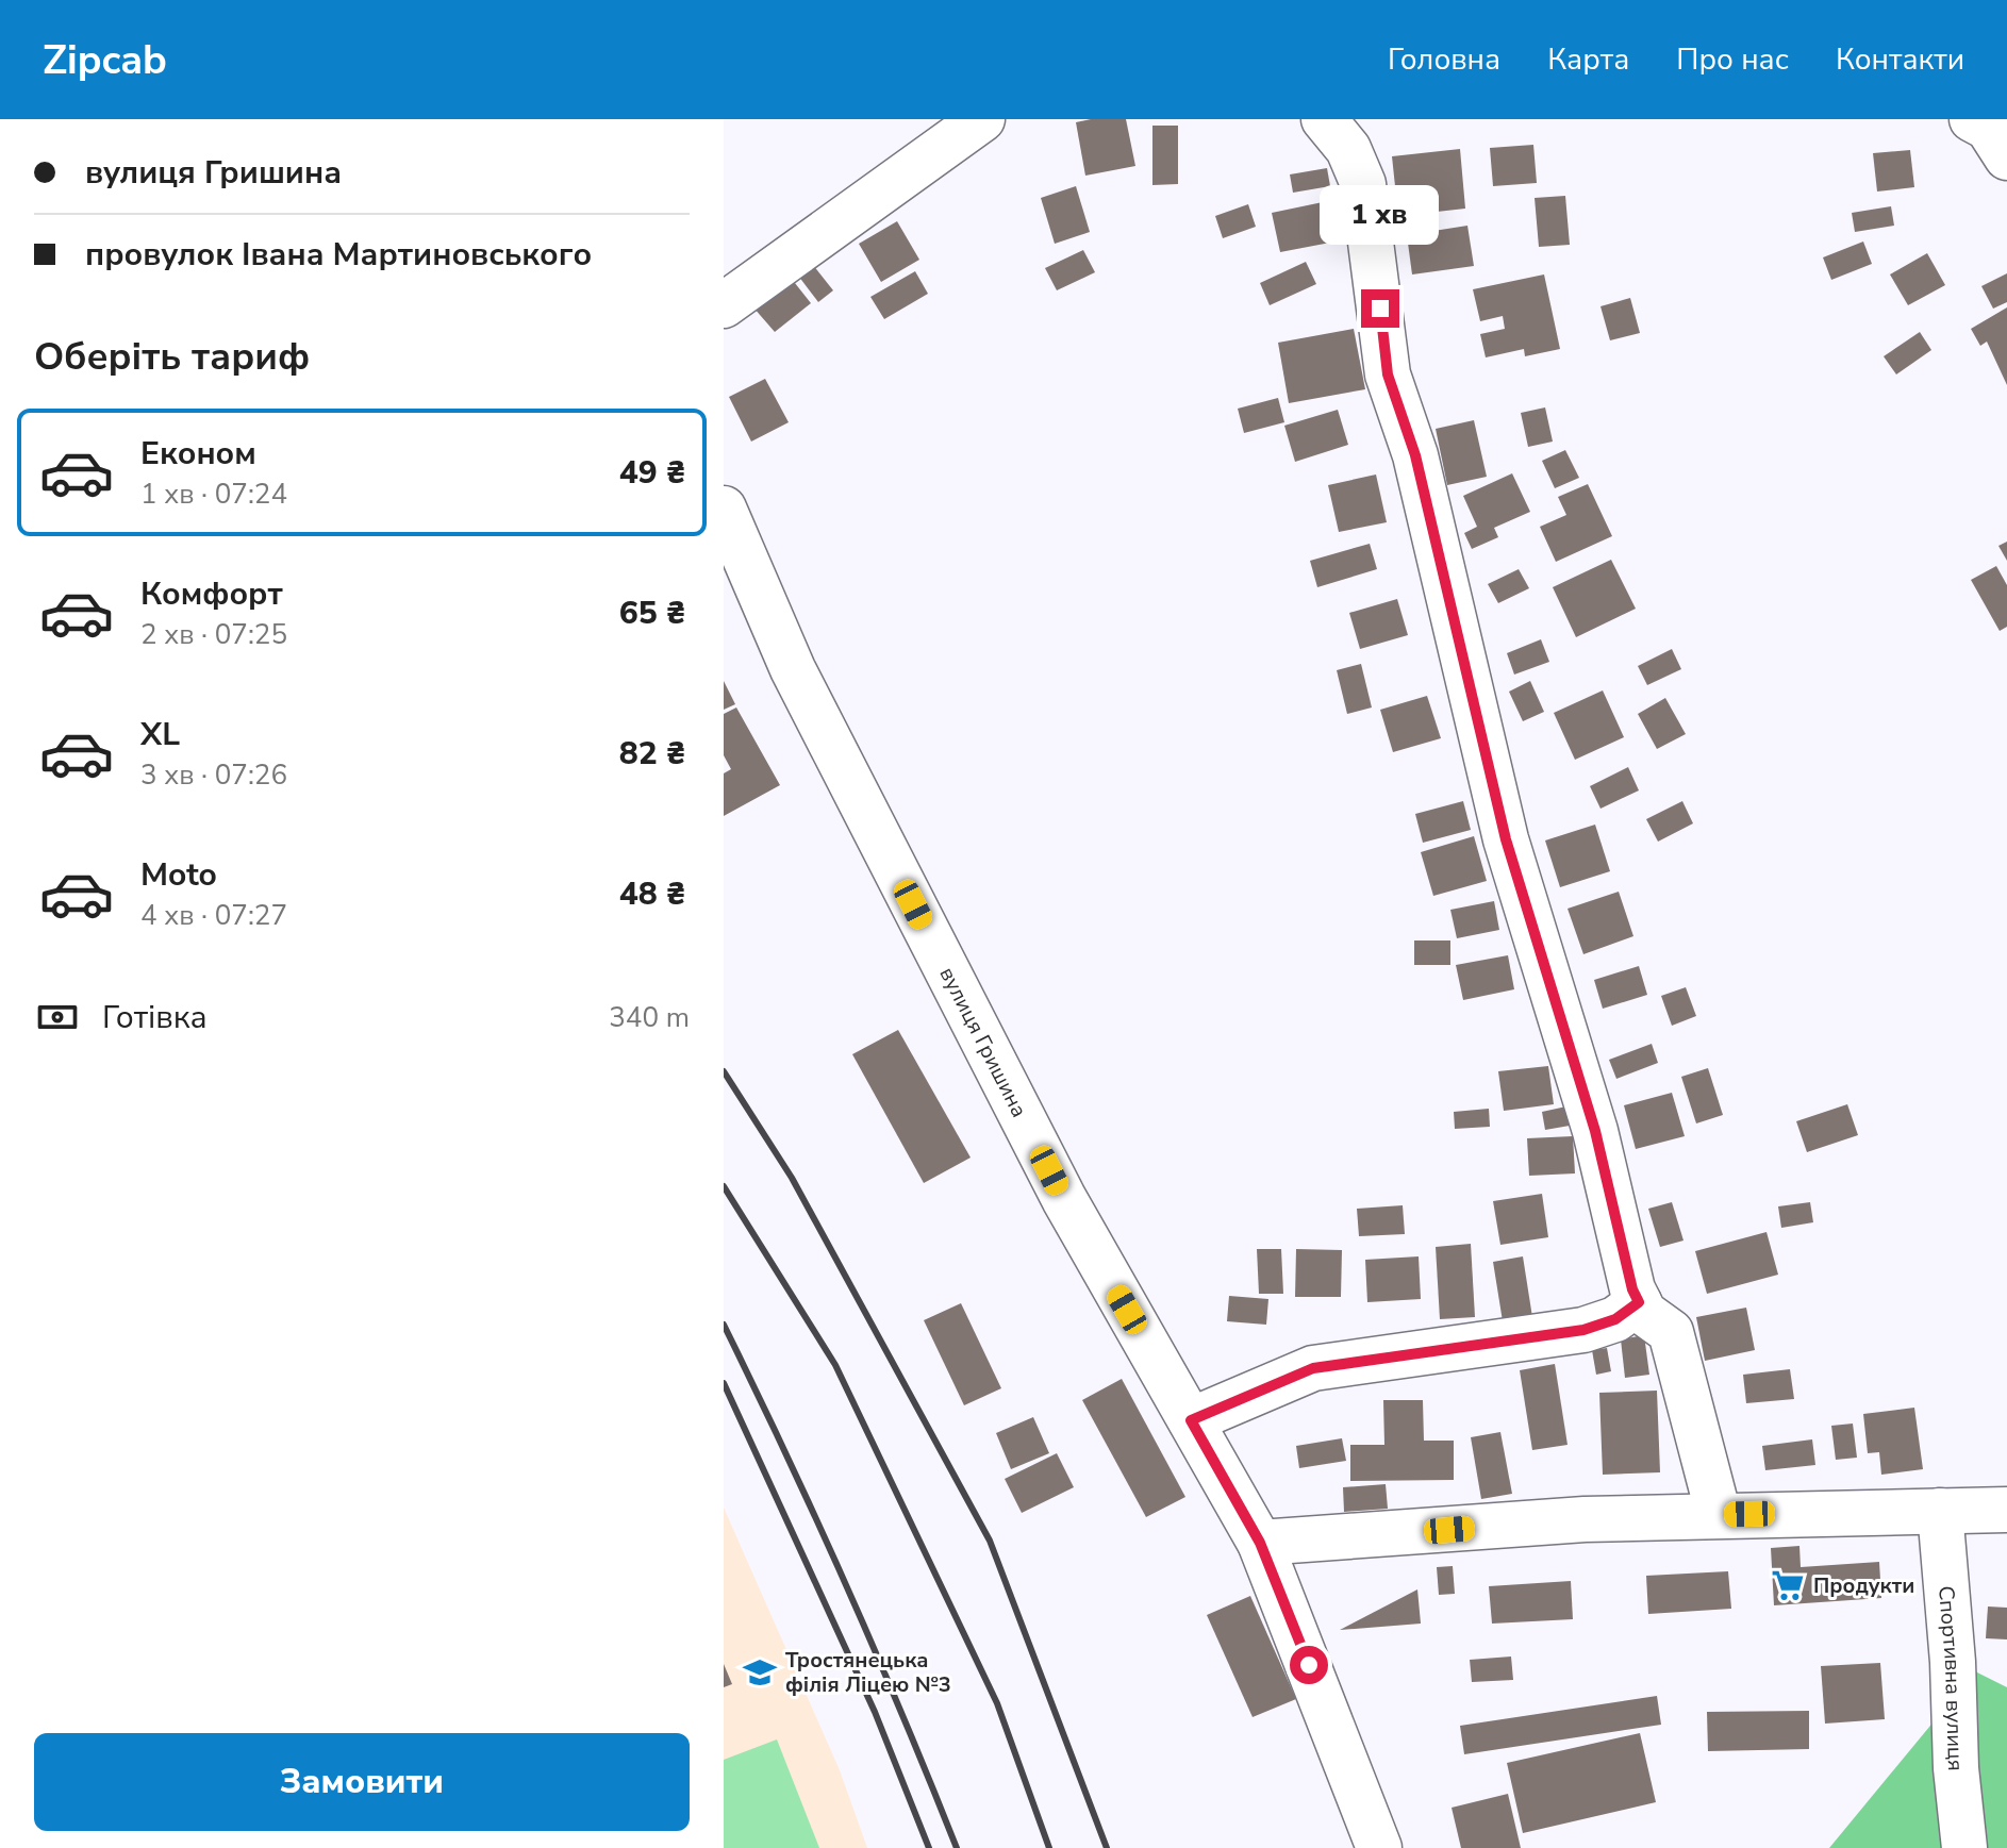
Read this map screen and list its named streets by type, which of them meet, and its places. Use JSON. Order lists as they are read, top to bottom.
{
  "streets": {
    "street": ["вулиця Гришина", "Спортивна вулиця"]
  },
  "places": {
    "supermarket": ["Продукти"],
    "school or university": ["Тростянецька філія Ліцею №3"]
  },
  "page": {
    "header": "Zipcab",
    "nav": [
      "Головна",
      "Карта",
      "Про нас",
      "Контакти"
    ],
    "banner": ["вулиця Гришина", "провулок Івана Мартиновського"],
    "bubble": "1 хв",
    "heading": "Оберіть тариф",
    "list": [
      {
        "name": "Економ",
        "note": "1 хв · 07:24",
        "value": "49 ₴"
      },
      {
        "name": "Комфорт",
        "note": "2 хв · 07:25",
        "value": "65 ₴"
      },
      {
        "name": "XL",
        "note": "3 хв · 07:26",
        "value": "82 ₴"
      },
      {
        "name": "Moto",
        "note": "4 хв · 07:27",
        "value": "48 ₴"
      }
    ],
    "pay": ["Готівка", "340 m"],
    "buttons": "Замовити"
  }
}
